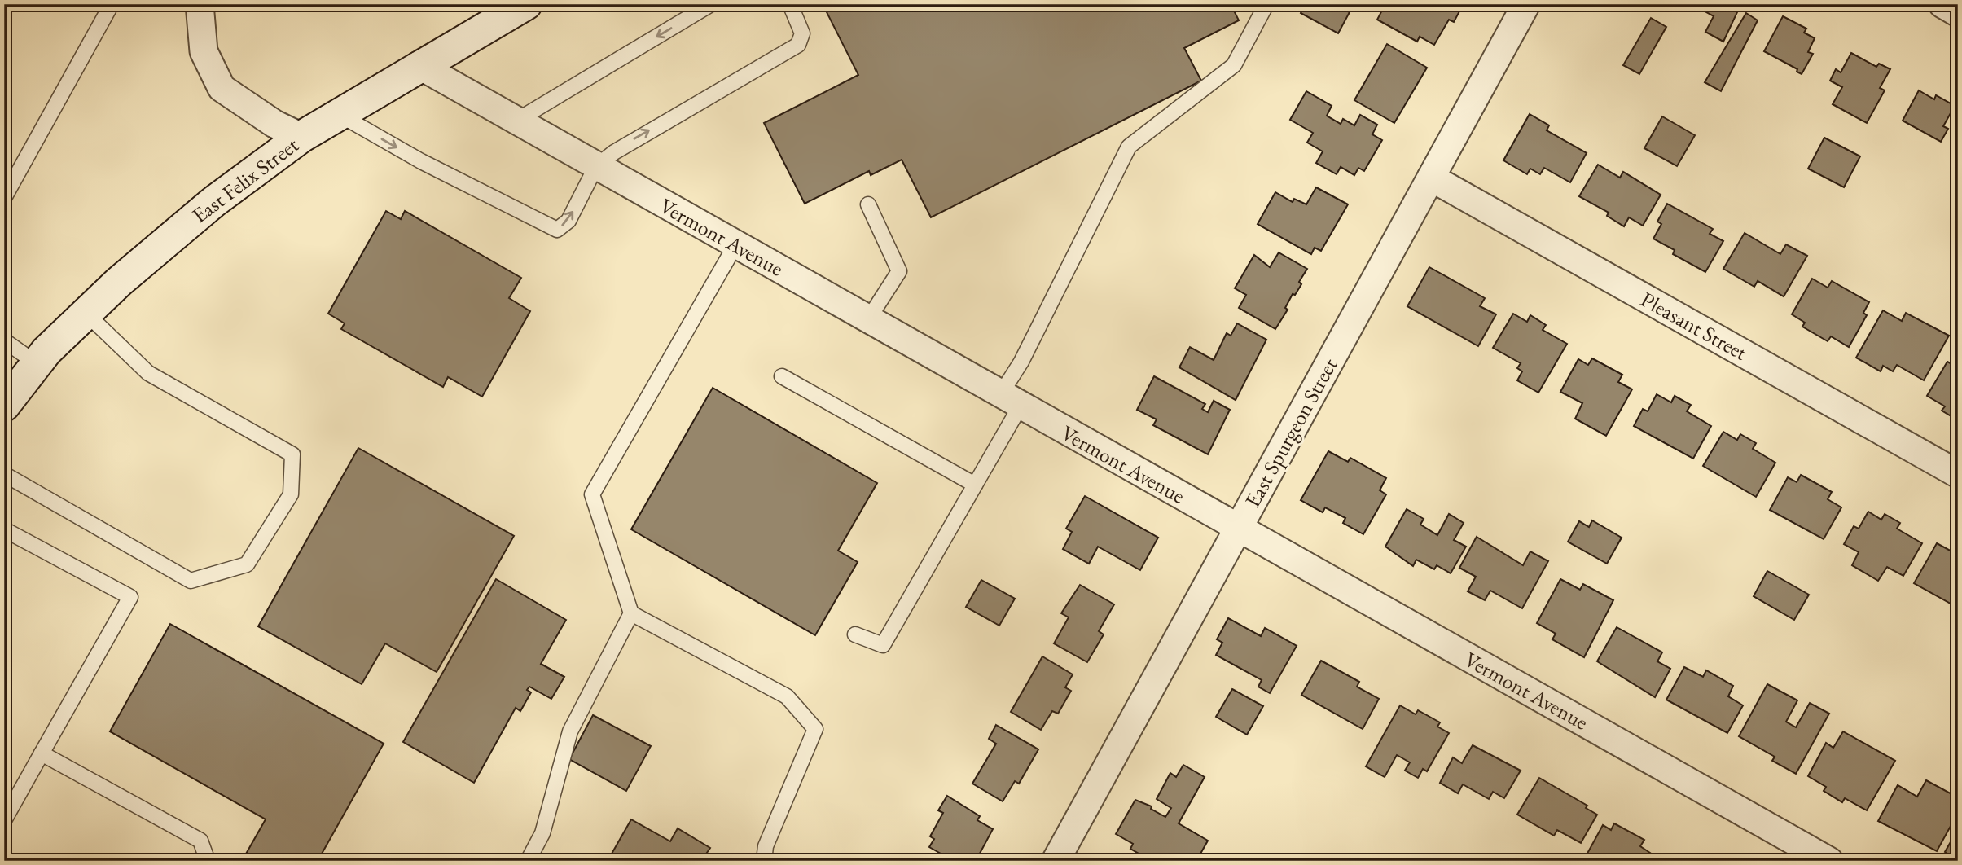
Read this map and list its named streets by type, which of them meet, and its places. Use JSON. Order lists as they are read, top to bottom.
{
  "streets": {
    "street": [
      "East Felix Street",
      "Vermont Avenue",
      "Pleasant Street",
      "East Spurgeon Street"
    ]
  },
  "crossings": [
    ["East Felix Street", "Vermont Avenue"],
    ["Vermont Avenue", "East Spurgeon Street"],
    ["Pleasant Street", "East Spurgeon Street"]
  ]
}
